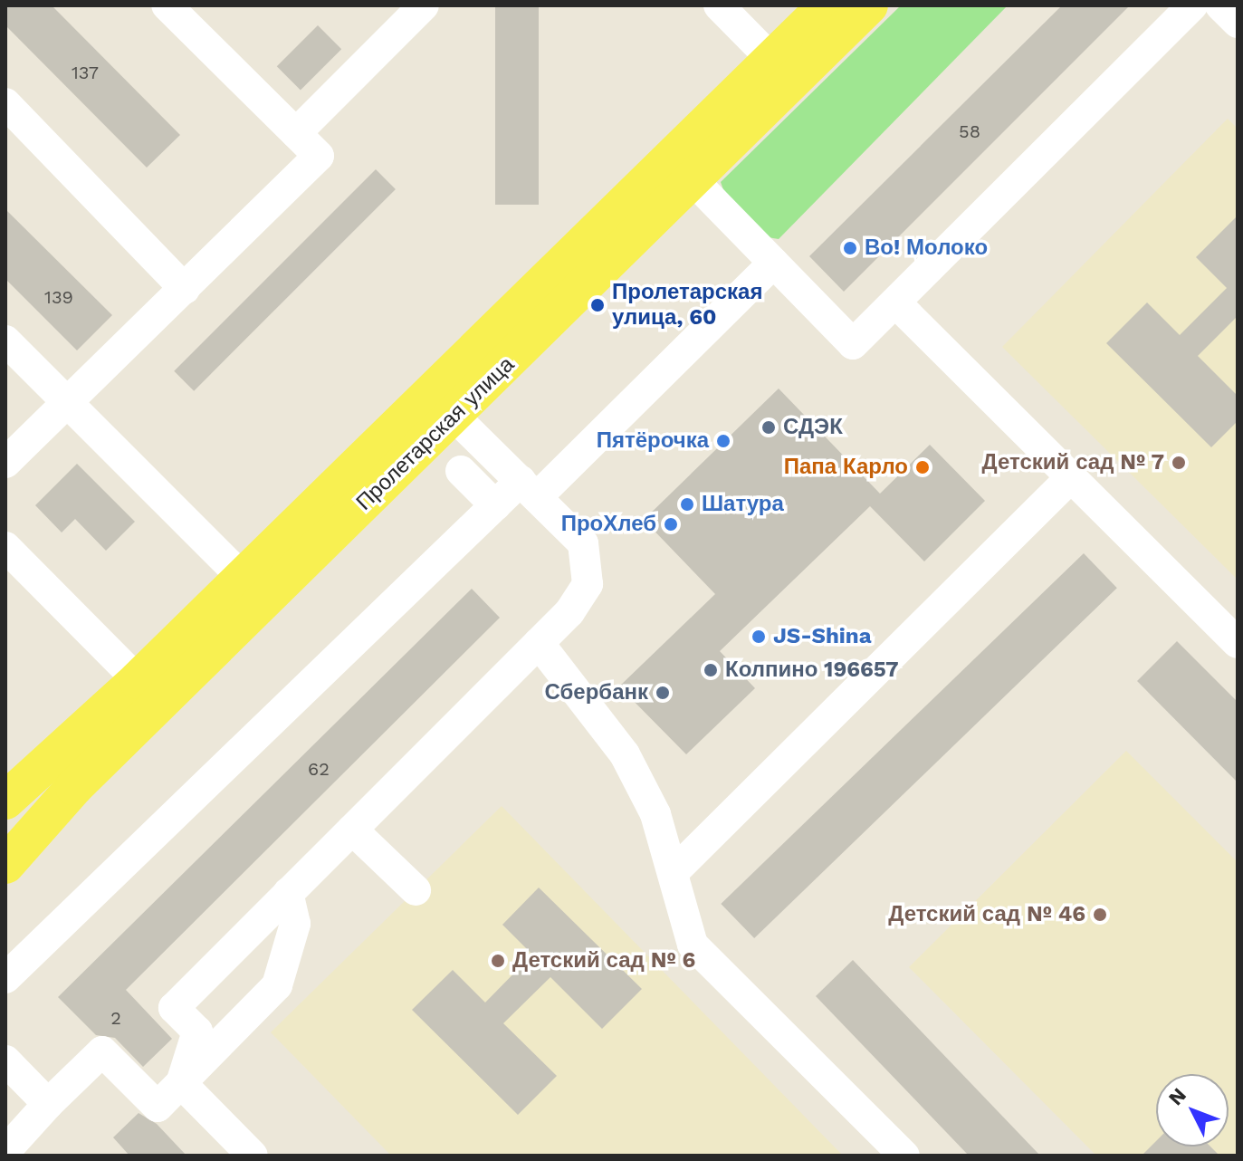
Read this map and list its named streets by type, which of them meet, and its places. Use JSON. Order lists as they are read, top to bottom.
{
  "streets": {
    "main road": ["Пролетарская улица"]
  },
  "places": [
    "Во! Молоко",
    "Пролетарская улица, 60",
    "СДЭК",
    "Пятёрочка",
    "Детский сад № 7",
    "Папа Карло",
    "Шатура",
    "ПроХлеб",
    "JS-Shina",
    "Колпино 196657",
    "Сбербанк",
    "Детский сад № 46",
    "Детский сад № 6"
  ],
  "house_numbers": [
    "137",
    "58",
    "139",
    "62",
    "2"
  ],
  "north": "top left"
}
